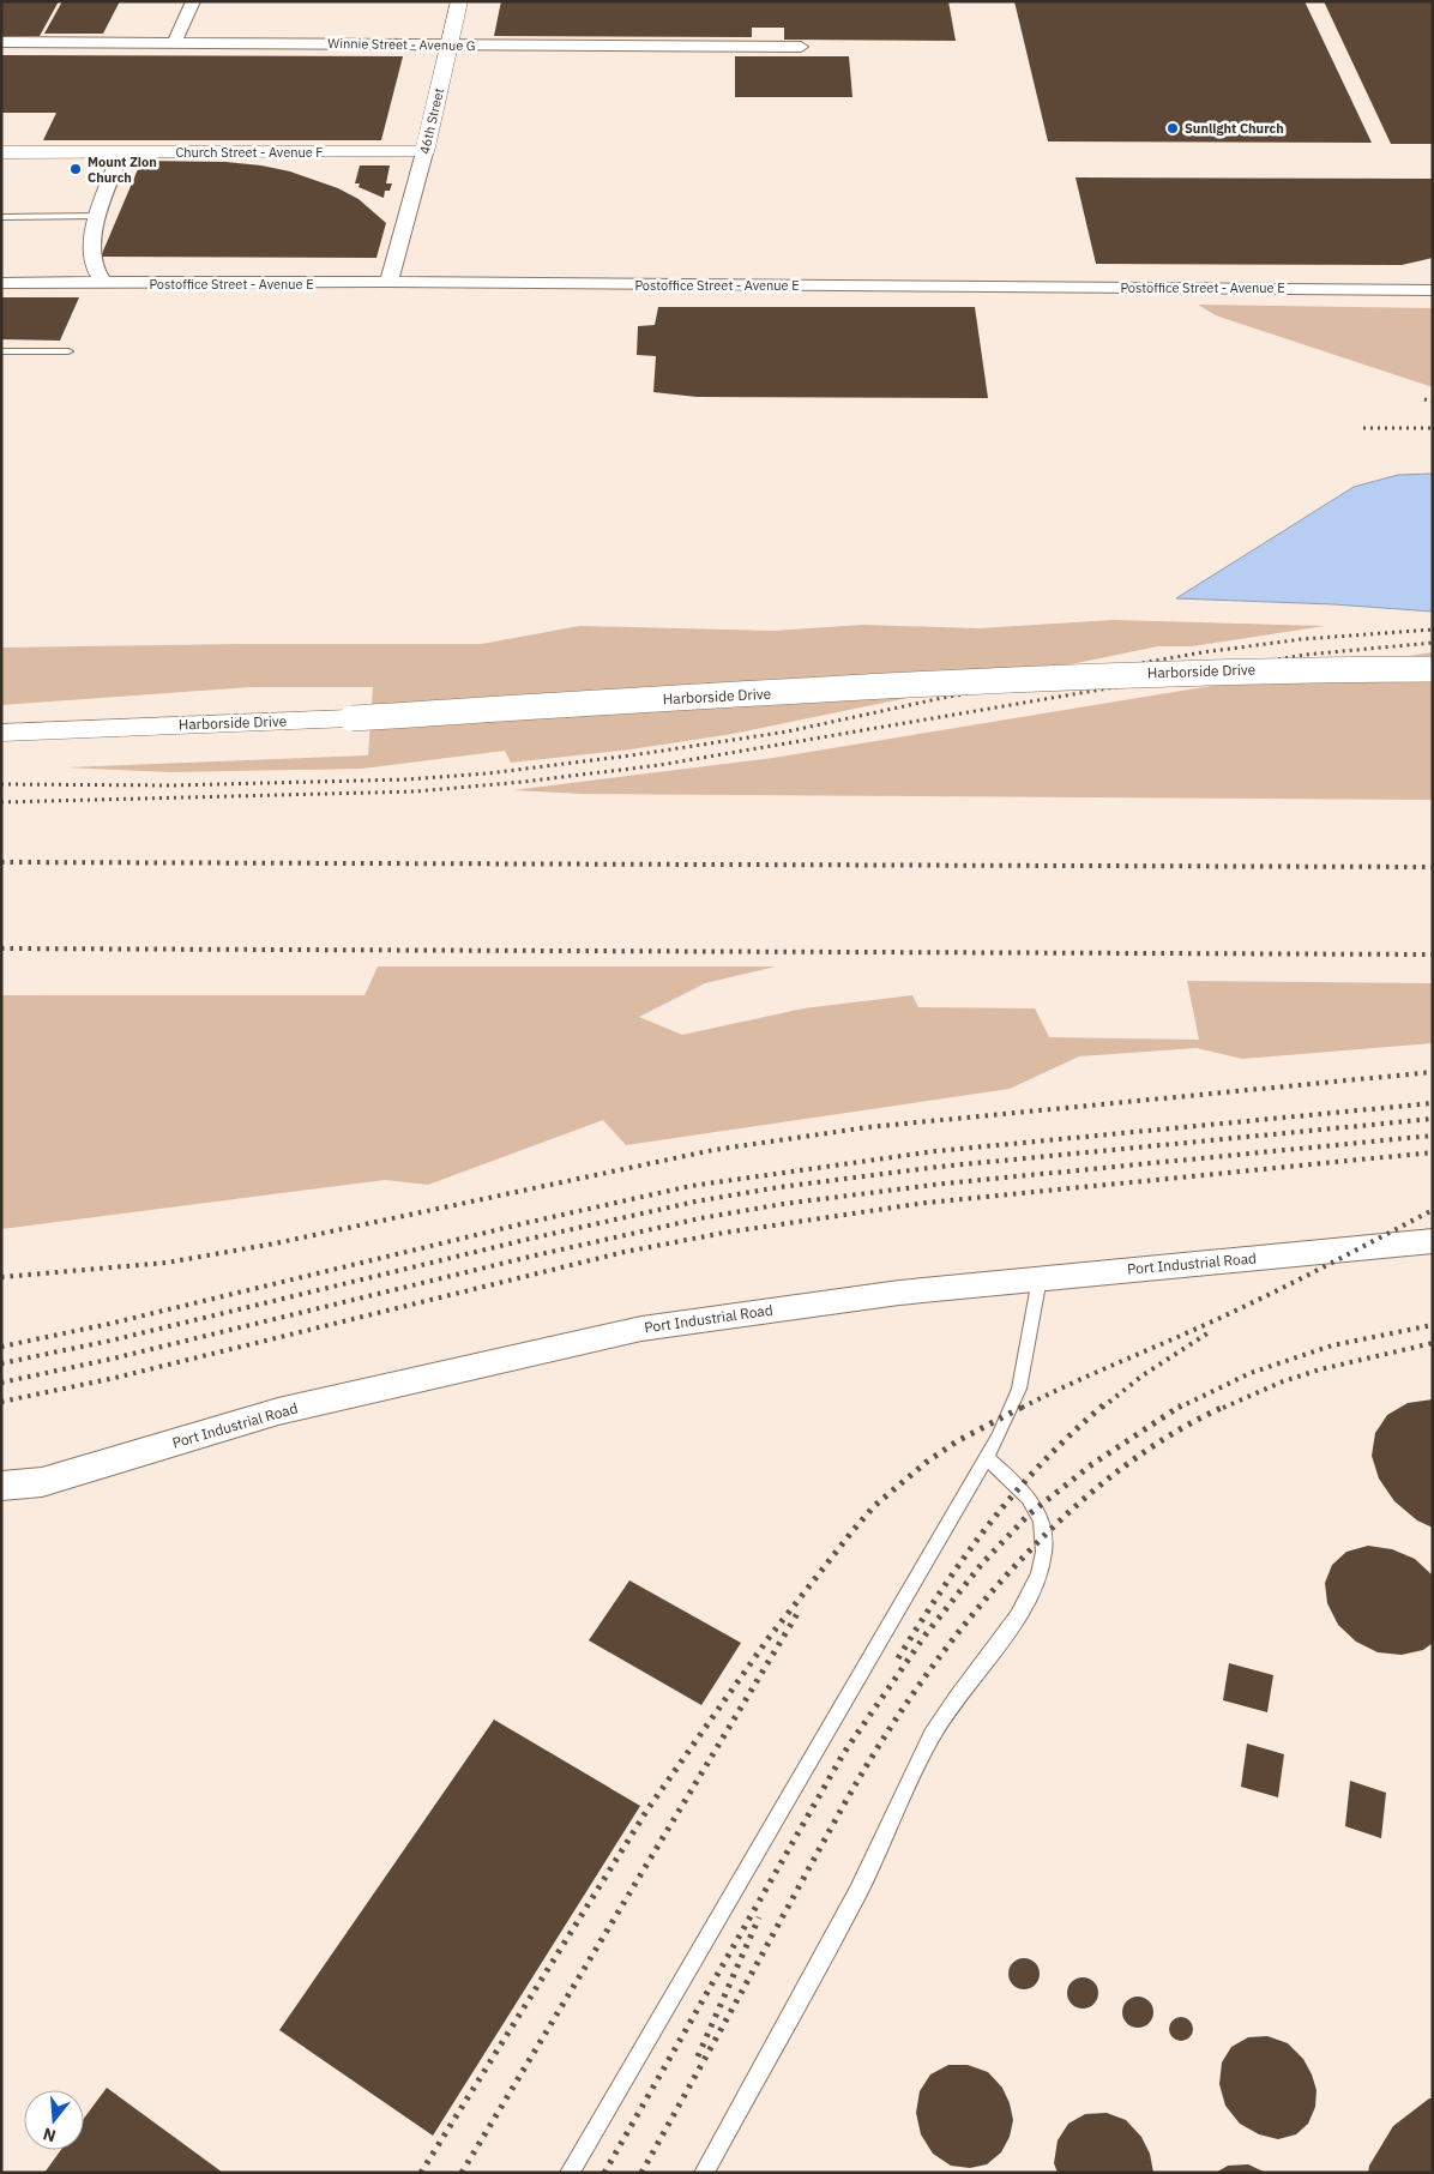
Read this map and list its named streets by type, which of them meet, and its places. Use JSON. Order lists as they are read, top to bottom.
{
  "streets": {
    "main road": ["46th Street", "Church Street - Avenue F", "Harborside Drive"],
    "street": ["Winnie Street - Avenue G", "Postoffice Street - Avenue E", "Port Industrial Road"]
  },
  "crossings": [
    ["Winnie Street - Avenue G", "46th Street"],
    ["46th Street", "Church Street - Avenue F"],
    ["46th Street", "Postoffice Street - Avenue E"]
  ],
  "places": ["Sunlight Church", "Mount Zion Church"],
  "north": "bottom"
}
